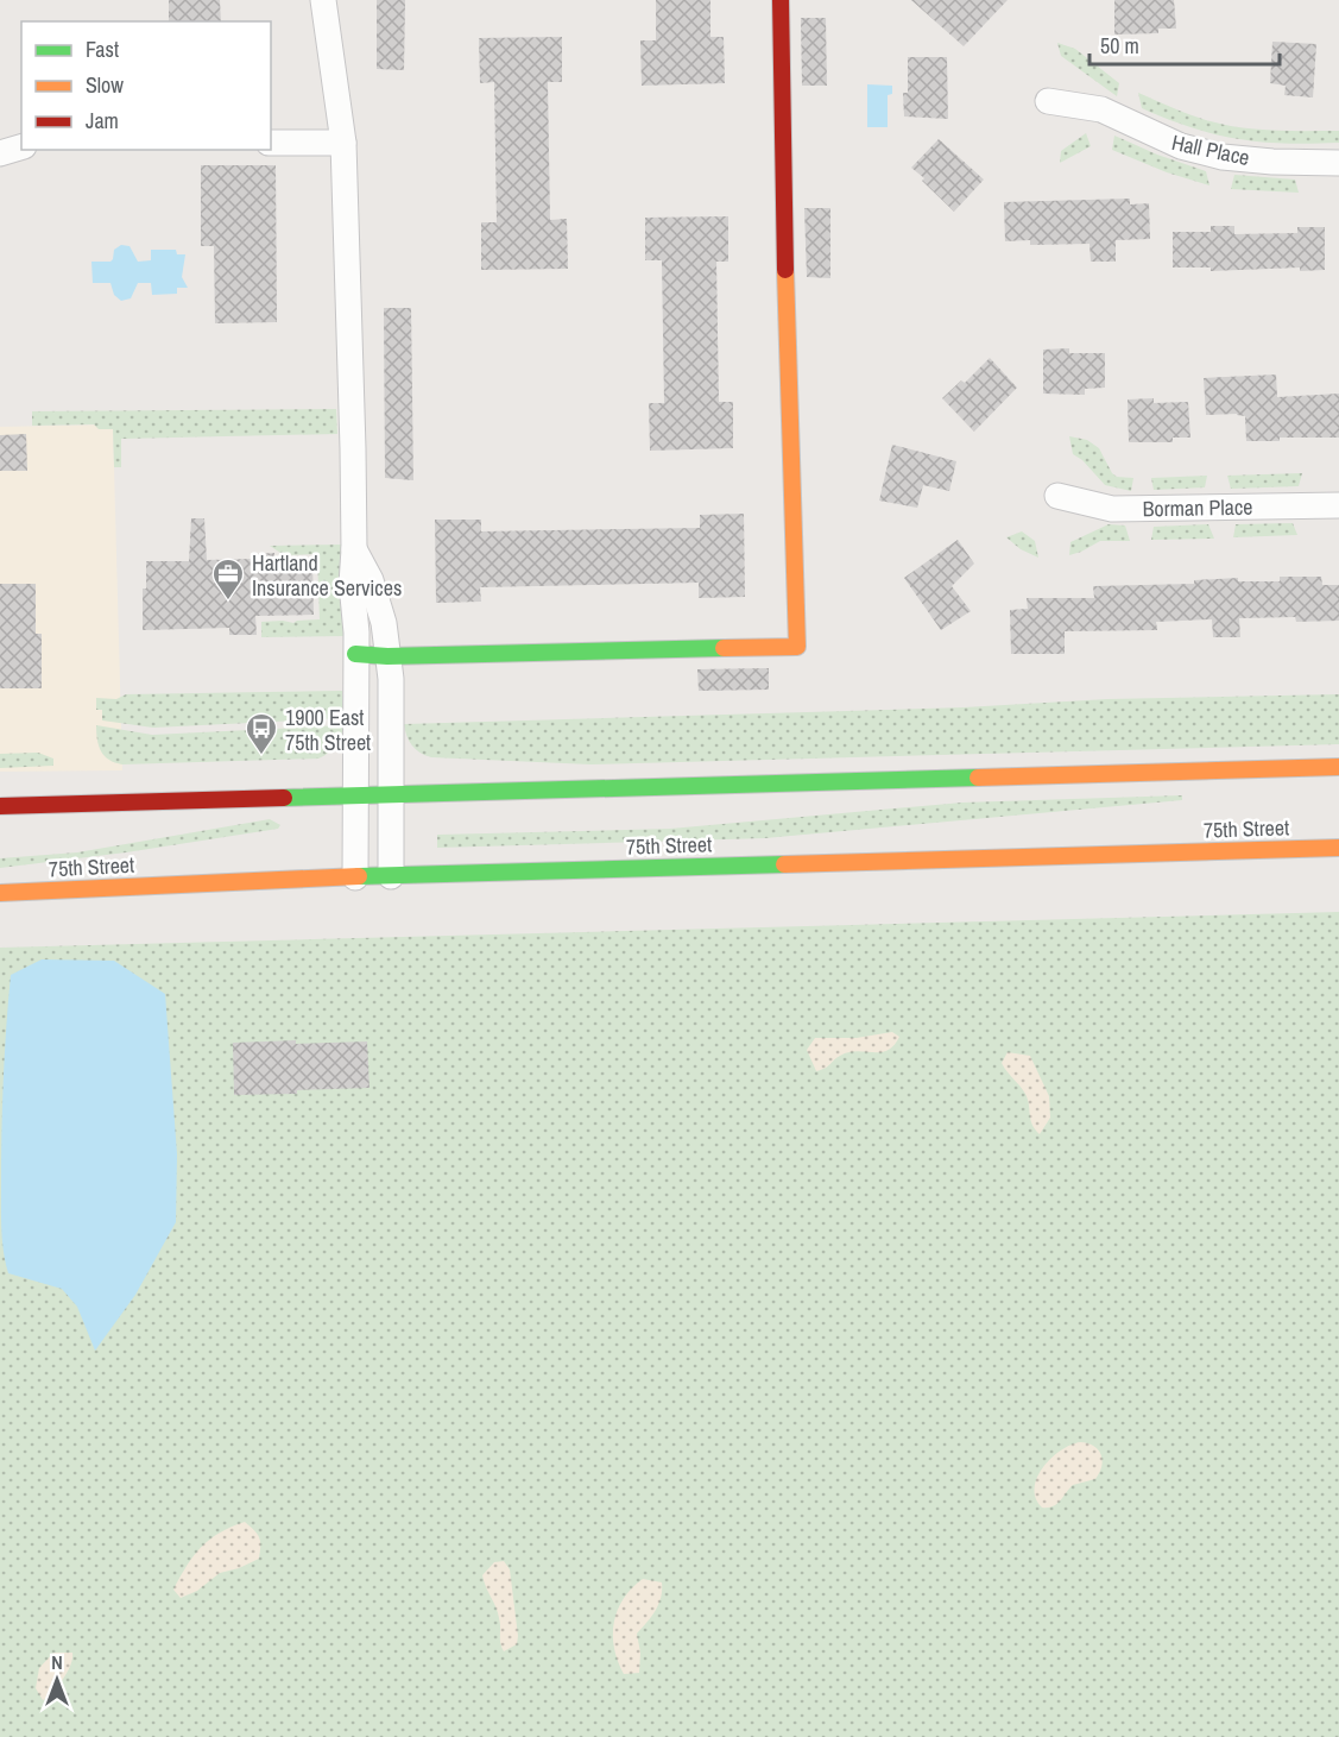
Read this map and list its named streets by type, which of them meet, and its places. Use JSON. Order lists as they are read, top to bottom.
{
  "streets": {
    "main road": ["75th Street"],
    "street": ["Hall Place", "Borman Place"]
  },
  "places": {
    "office": ["Hartland Insurance Services"],
    "bus stop": ["1900 East 75th Street"]
  },
  "legend": ["Fast", "Slow", "Jam"],
  "scale_bar": "50 m",
  "north": "top"
}
